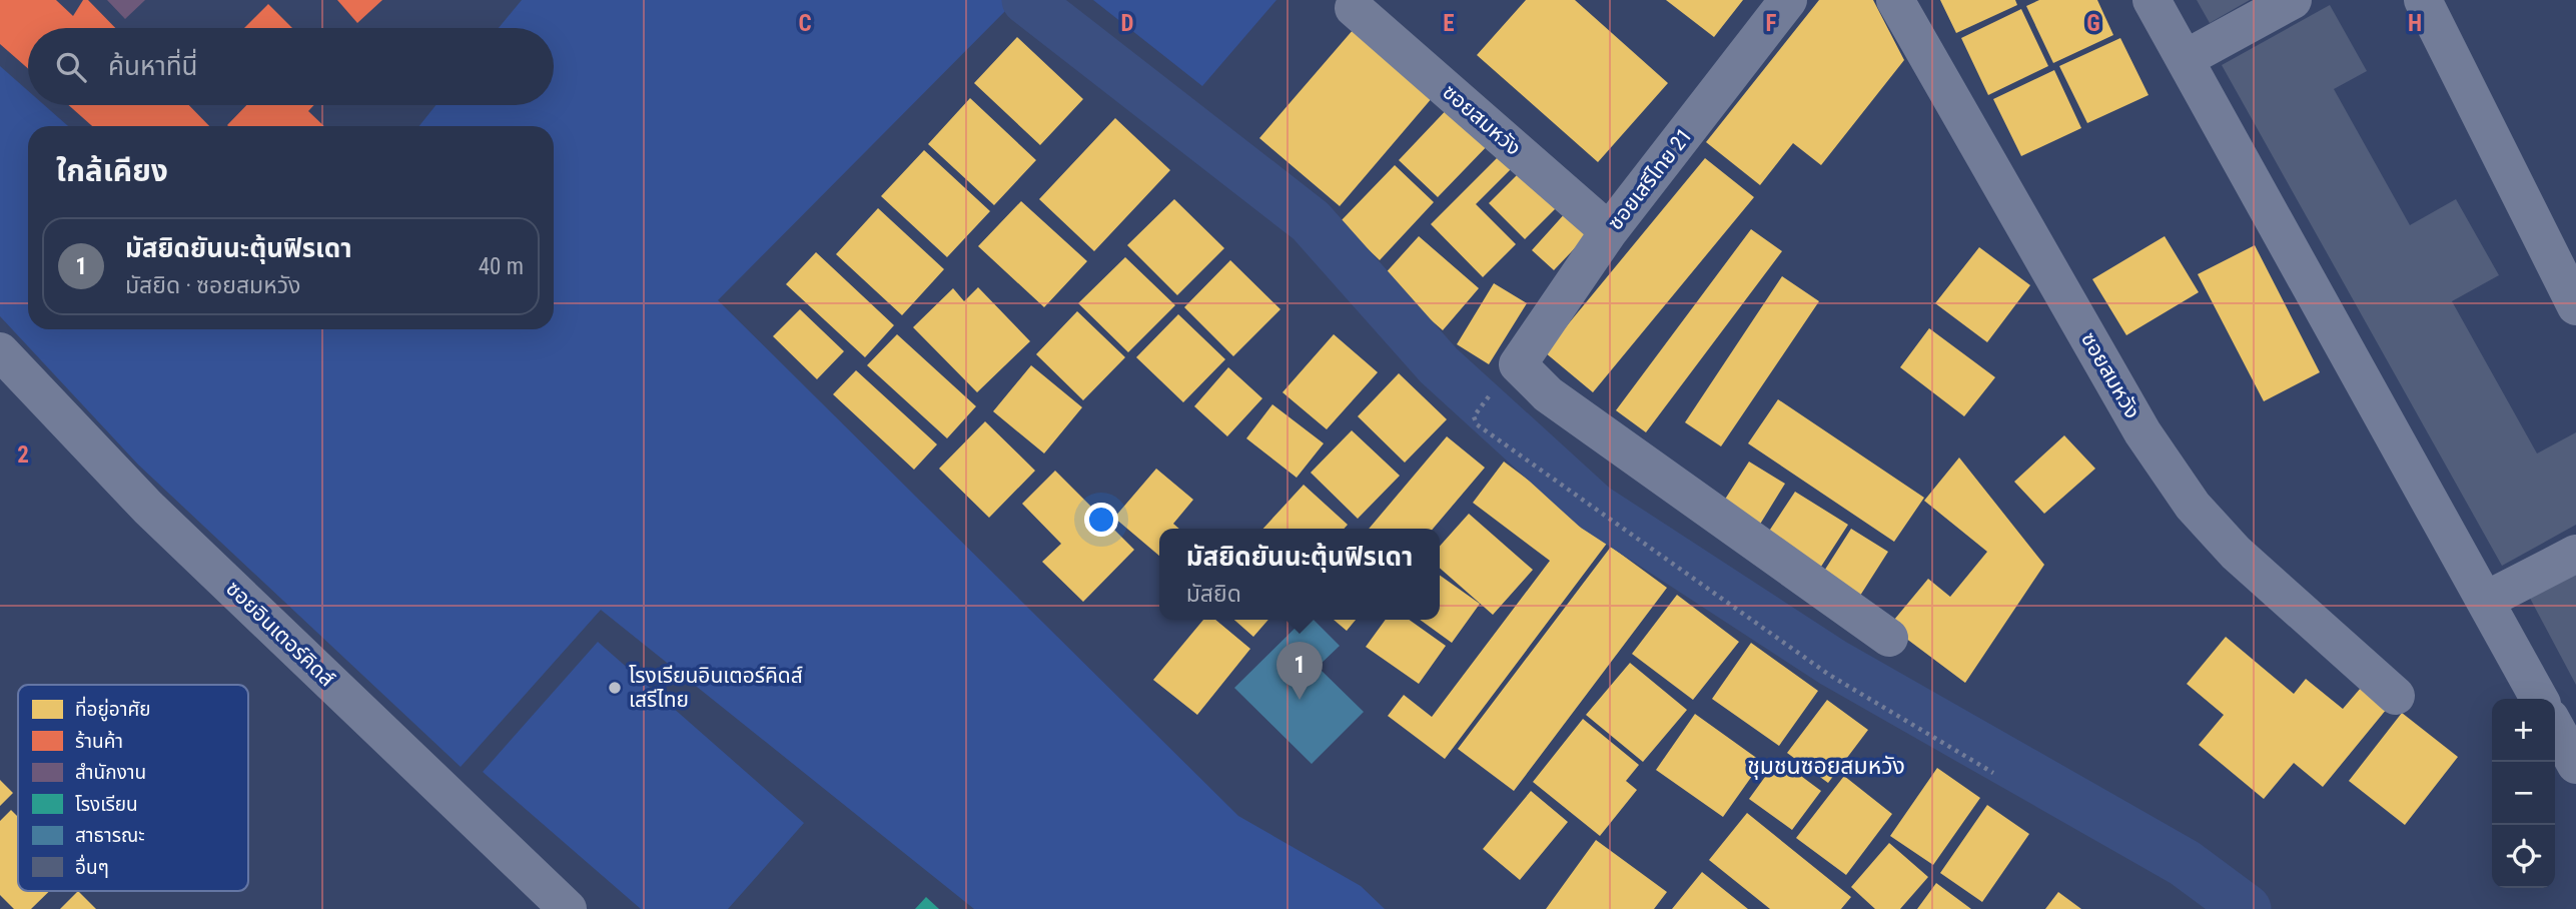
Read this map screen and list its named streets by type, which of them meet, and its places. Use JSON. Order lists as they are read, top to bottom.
{
  "streets": {
    "street": ["ซอยสมหวัง", "ซอยเสรีไทย 21", "ซอยอินเตอร์คิดส์"]
  },
  "crossings": [
    ["ซอยสมหวัง", "ซอยเสรีไทย 21"]
  ],
  "districts": ["ชุมชนซอยสมหวัง"],
  "places": ["โรงเรียนอินเตอร์คิดส์ เสรีไทย"],
  "legend": [
    "ที่อยู่อาศัย",
    "ร้านค้า",
    "สำนักงาน",
    "โรงเรียน",
    "สาธารณะ",
    "อื่นๆ"
  ],
  "page": {
    "search": "ค้นหาที่นี่",
    "heading": "ใกล้เคียง",
    "list": [
      {
        "mark": "1",
        "name": "มัสยิดยันนะตุ้นฟิรเดา",
        "note": "มัสยิด · ซอยสมหวัง",
        "value": "40 m"
      }
    ],
    "popup": ["มัสยิดยันนะตุ้นฟิรเดา", "มัสยิด"],
    "pins": "1",
    "map_buttons": ["+", "−"]
  },
  "grid": {
    "columns": [
      "C",
      "D",
      "E",
      "F",
      "G",
      "H"
    ],
    "rows": ["2"]
  }
}
